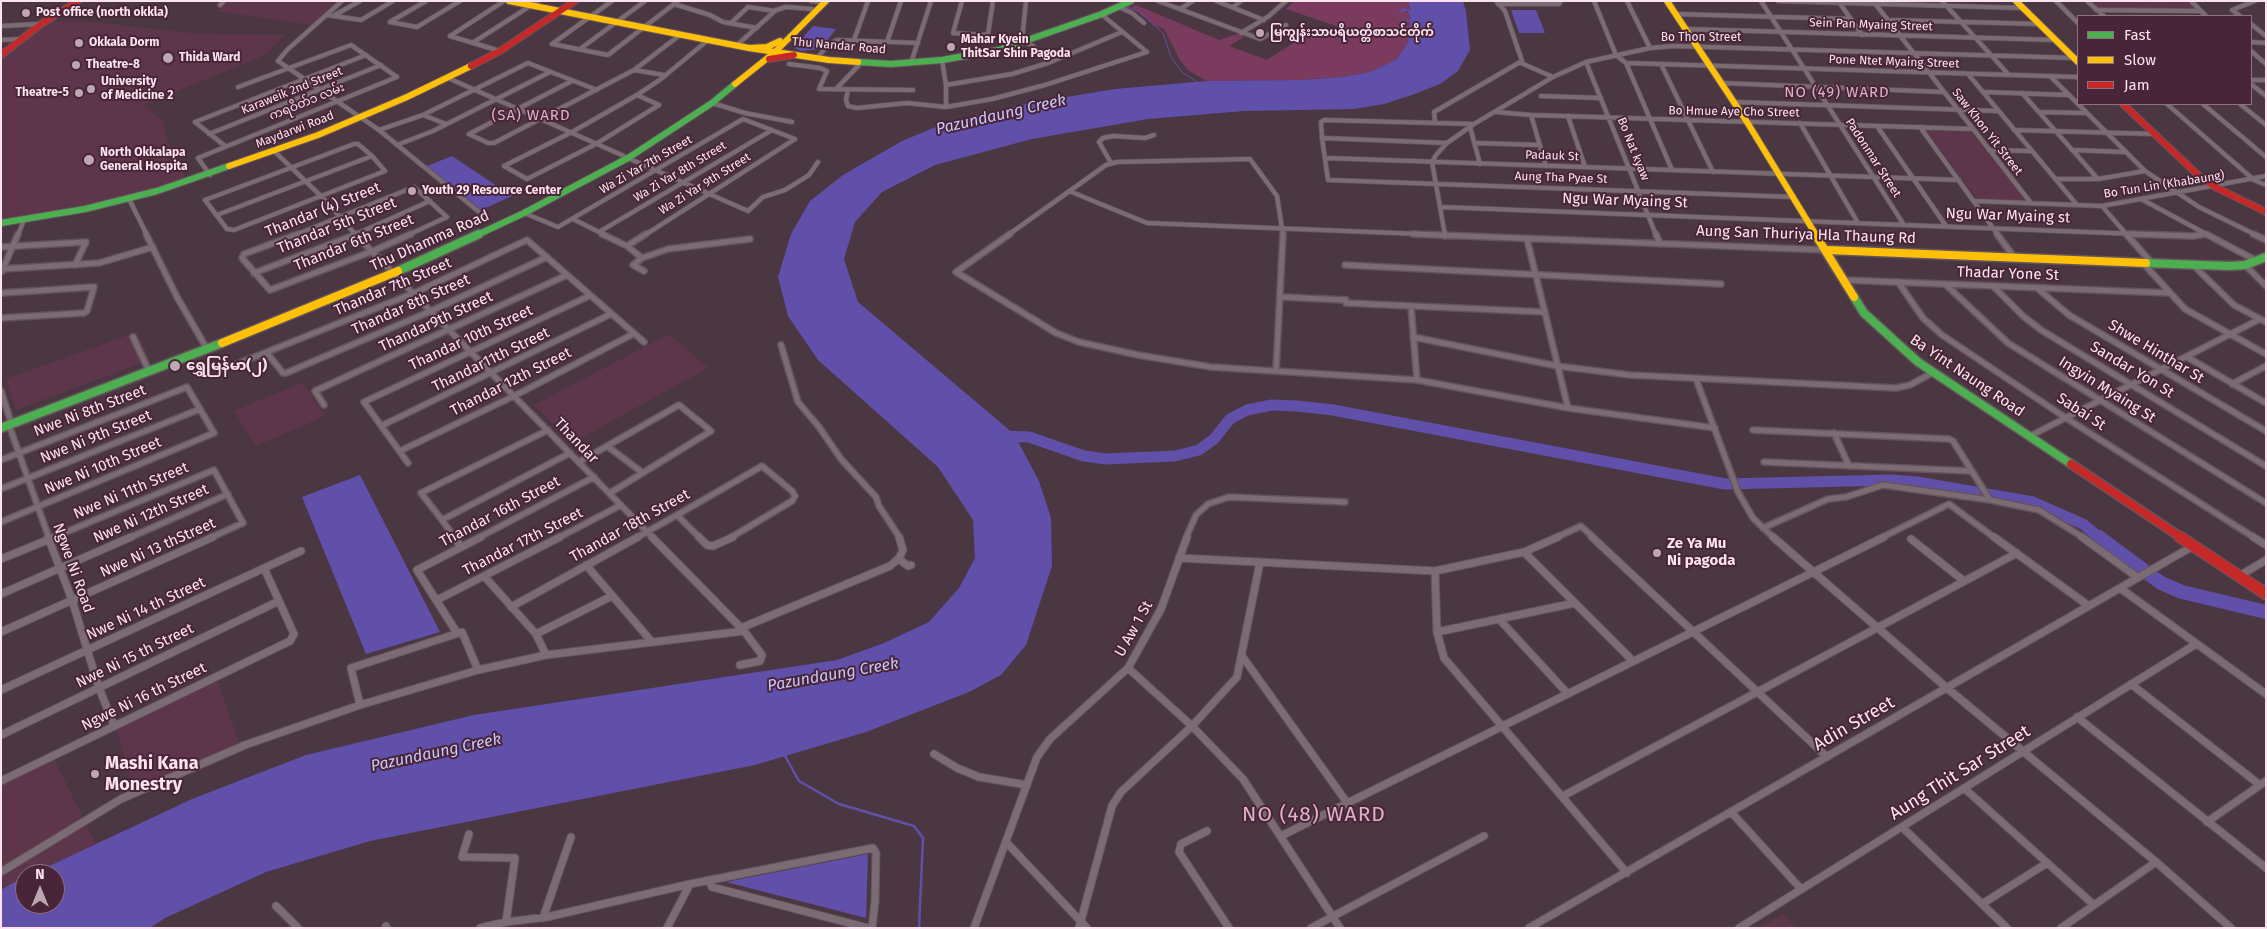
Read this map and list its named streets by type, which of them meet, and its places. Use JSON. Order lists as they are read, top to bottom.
{
  "streets": {
    "main road": [
      "Thu Nandar Road",
      "Maydarwi Road",
      "Aung San Thuriya Hla Thaung Rd",
      "Thu Dhamma Road",
      "Ba Yint Naung Road"
    ],
    "street": [
      "Sein Pan Myaing Street",
      "Bo Thon Street",
      "Pone Ntet Myaing Street",
      "Karaweik 2nd Street",
      "ကရဝိတ်၁ လမ်း",
      "Bo Hmue Aye Cho Street",
      "Saw Khon Yit Street",
      "Bo Nat kyaw",
      "Padauk St",
      "Padonmar Street",
      "Wa Zi Yar 7th Street",
      "Wa Zi Yar 8th Street",
      "Aung Tha Pyae St",
      "Wa Zi Yar 9th Street",
      "Bo Tun Lin (Khabaung)",
      "Ngu War Myaing St",
      "Thandar (4) Street",
      "Ngu War Myaing st",
      "Thandar 5th Street",
      "Thandar 6th Street",
      "Thadar Yone St",
      "Thandar 7th Street",
      "Thandar 8th Street",
      "Thandar9th Street",
      "Thandar 10th Street",
      "Shwe Hinthar St",
      "Thandar11th Street",
      "Sandar Yon St",
      "Thandar 12th Street",
      "Ingyin Myaing St",
      "Nwe Ni 8th Street",
      "Sabai St",
      "Nwe Ni 9th Street",
      "Thandar",
      "Nwe Ni 10th Street",
      "Nwe Ni 11th Street",
      "Thandar 16th Street",
      "Nwe Ni 12th Street",
      "Thandar 18th Street",
      "Thandar 17th Street",
      "Nwe Ni 13 thStreet",
      "Ngwe Ni Road",
      "Nwe Ni 14 th Street",
      "U Aw 1 St",
      "Nwe Ni 15 th Street",
      "Ngwe Ni 16 th Street",
      "Adin Street",
      "Aung Thit Sar Street"
    ]
  },
  "crossings": [
    ["Sein Pan Myaing Street", "Saw Khon Yit Street"],
    ["Sein Pan Myaing Street", "Padonmar Street"],
    ["Sein Pan Myaing Street", "Ba Yint Naung Road"],
    ["Bo Thon Street", "Bo Hmue Aye Cho Street"],
    ["Bo Thon Street", "Saw Khon Yit Street"],
    ["Bo Thon Street", "Bo Nat kyaw"],
    ["Bo Thon Street", "Padauk St"],
    ["Bo Thon Street", "Padonmar Street"],
    ["Bo Thon Street", "Ba Yint Naung Road"],
    ["Thu Nandar Road", "Thu Dhamma Road"],
    ["Pone Ntet Myaing Street", "Saw Khon Yit Street"],
    ["Pone Ntet Myaing Street", "Padonmar Street"],
    ["Pone Ntet Myaing Street", "Ba Yint Naung Road"],
    ["Karaweik 2nd Street", "ကရဝိတ်၁ လမ်း"],
    ["ကရဝိတ်၁ လမ်း", "Maydarwi Road"],
    ["Bo Hmue Aye Cho Street", "Saw Khon Yit Street"],
    ["Bo Hmue Aye Cho Street", "Bo Nat kyaw"],
    ["Bo Hmue Aye Cho Street", "Padonmar Street"],
    ["Bo Hmue Aye Cho Street", "Ba Yint Naung Road"],
    ["Maydarwi Road", "Thandar"],
    ["Saw Khon Yit Street", "Bo Tun Lin (Khabaung)"],
    ["Bo Nat kyaw", "Padauk St"],
    ["Bo Nat kyaw", "Aung Tha Pyae St"],
    ["Bo Nat kyaw", "Ngu War Myaing St"],
    ["Bo Nat kyaw", "Aung San Thuriya Hla Thaung Rd"],
    ["Padauk St", "Padonmar Street"],
    ["Padauk St", "Aung Tha Pyae St"],
    ["Padauk St", "Ba Yint Naung Road"],
    ["Padonmar Street", "Ngu War Myaing st"],
    ["Wa Zi Yar 7th Street", "Wa Zi Yar 8th Street"],
    ["Wa Zi Yar 7th Street", "Wa Zi Yar 9th Street"],
    ["Wa Zi Yar 7th Street", "Thu Dhamma Road"],
    ["Wa Zi Yar 8th Street", "Wa Zi Yar 9th Street"],
    ["Aung Tha Pyae St", "Ba Yint Naung Road"],
    ["Ngu War Myaing St", "Ngu War Myaing st"],
    ["Ngu War Myaing St", "Ba Yint Naung Road"],
    ["Thandar (4) Street", "Thandar 5th Street"],
    ["Thandar (4) Street", "Thandar 6th Street"],
    ["Thandar (4) Street", "Thandar"],
    ["Ngu War Myaing st", "Ba Yint Naung Road"],
    ["Thandar 5th Street", "Thandar 6th Street"],
    ["Thandar 5th Street", "Thandar"],
    ["Aung San Thuriya Hla Thaung Rd", "Ba Yint Naung Road"],
    ["Thu Dhamma Road", "Thandar"],
    ["Thu Dhamma Road", "Ngwe Ni Road"],
    ["Thandar 6th Street", "Thandar"],
    ["Thadar Yone St", "Shwe Hinthar St"],
    ["Thadar Yone St", "Sandar Yon St"],
    ["Thadar Yone St", "Ba Yint Naung Road"],
    ["Thadar Yone St", "Ingyin Myaing St"],
    ["Thadar Yone St", "Sabai St"],
    ["Thandar 7th Street", "Thandar 8th Street"],
    ["Thandar 7th Street", "Thandar"],
    ["Thandar 8th Street", "Thandar"],
    ["Thandar9th Street", "Thandar"],
    ["Thandar 10th Street", "Thandar11th Street"],
    ["Thandar 10th Street", "Thandar"],
    ["Thandar11th Street", "Thandar"],
    ["Ba Yint Naung Road", "Adin Street"],
    ["Thandar 12th Street", "Thandar"],
    ["Nwe Ni 8th Street", "Nwe Ni 9th Street"],
    ["Nwe Ni 8th Street", "Nwe Ni 10th Street"],
    ["Nwe Ni 8th Street", "Ngwe Ni Road"],
    ["Nwe Ni 9th Street", "Nwe Ni 10th Street"],
    ["Nwe Ni 9th Street", "Ngwe Ni Road"],
    ["Thandar", "Thandar 16th Street"],
    ["Thandar", "Thandar 18th Street"],
    ["Thandar", "Thandar 17th Street"],
    ["Nwe Ni 10th Street", "Ngwe Ni Road"],
    ["Nwe Ni 11th Street", "Nwe Ni 12th Street"],
    ["Nwe Ni 11th Street", "Nwe Ni 13 thStreet"],
    ["Nwe Ni 11th Street", "Ngwe Ni Road"],
    ["Thandar 16th Street", "Thandar 17th Street"],
    ["Nwe Ni 12th Street", "Nwe Ni 13 thStreet"],
    ["Nwe Ni 12th Street", "Ngwe Ni Road"],
    ["Nwe Ni 13 thStreet", "Ngwe Ni Road"],
    ["Ngwe Ni Road", "Nwe Ni 14 th Street"],
    ["Ngwe Ni Road", "Nwe Ni 15 th Street"],
    ["Ngwe Ni Road", "Ngwe Ni 16 th Street"],
    ["Nwe Ni 15 th Street", "Ngwe Ni 16 th Street"]
  ],
  "districts": ["NO (49) WARD", "(SA) WARD", "NO (48) WARD"],
  "water": ["Pazundaung Creek"],
  "places": [
    "Post office (north okkla)",
    "မြကျွန်းသာပရိယတ္တိစာသင်တိုက်",
    "Okkala Dorm",
    "Mahar Kyein ThitSar Shin Pagoda",
    "Thida Ward",
    "Theatre-8",
    "University of Medicine 2",
    "Theatre-5",
    "North Okkalapa General Hospita",
    "Youth 29 Resource Center",
    "ရွှေမြန်မာ(၂)",
    "Ze Ya Mu Ni pagoda",
    "Mashi Kana Monestry"
  ],
  "legend": ["Fast", "Slow", "Jam"],
  "north": "top"
}
